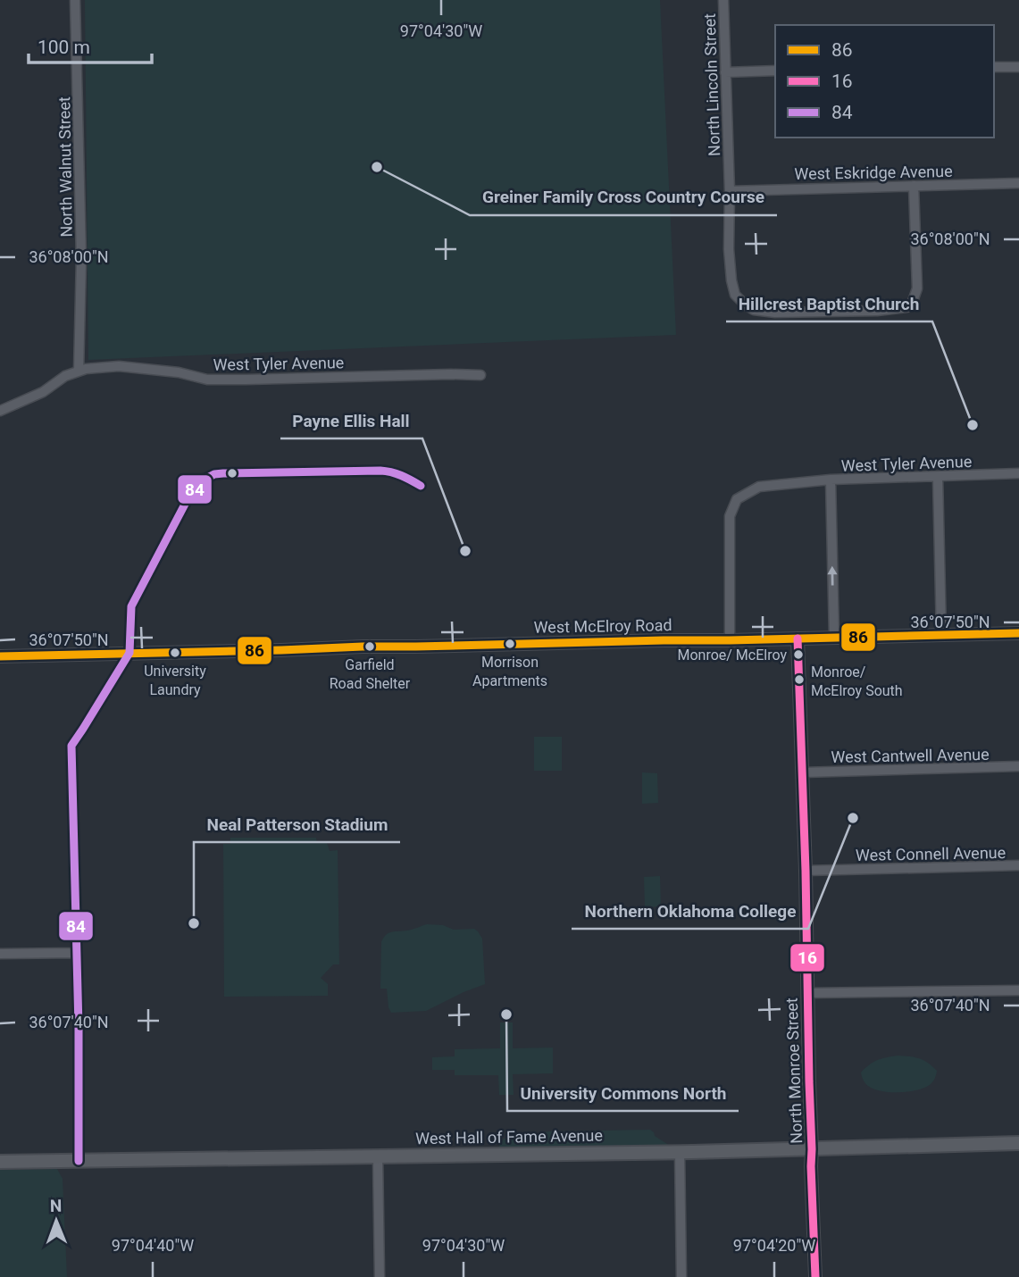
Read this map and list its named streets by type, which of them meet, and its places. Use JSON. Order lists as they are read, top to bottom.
{
  "streets": {
    "main road": ["West Hall of Fame Avenue"],
    "street": [
      "North Lincoln Street",
      "North Walnut Street",
      "West Eskridge Avenue",
      "West Tyler Avenue",
      "West McElroy Road",
      "West Cantwell Avenue",
      "West Connell Avenue",
      "North Monroe Street"
    ]
  },
  "crossings": [
    ["North Lincoln Street", "West Eskridge Avenue"],
    ["North Walnut Street", "West Tyler Avenue"],
    ["West Tyler Avenue", "West McElroy Road"],
    ["West McElroy Road", "North Monroe Street"],
    ["West Cantwell Avenue", "North Monroe Street"],
    ["West Connell Avenue", "North Monroe Street"],
    ["North Monroe Street", "West Hall of Fame Avenue"]
  ],
  "places": [
    "Greiner Family Cross Country Course",
    "Hillcrest Baptist Church",
    "Payne Ellis Hall",
    "Morrison Apartments",
    "Garfield Road Shelter",
    "University Laundry",
    "Monroe/ McElroy",
    "Monroe/ McElroy South",
    "Northern Oklahoma College",
    "Neal Patterson Stadium",
    "University Commons North"
  ],
  "lines": ["transit line 84", "transit line 86", "transit line 16"],
  "legend": ["86", "16", "84"],
  "scale_bar": "100 m",
  "north": "top",
  "coordinates": [
    "97°04'30\"W",
    "36°08'00\"N",
    "36°07'50\"N",
    "36°07'40\"N",
    "97°04'40\"W",
    "97°04'20\"W"
  ]
}
